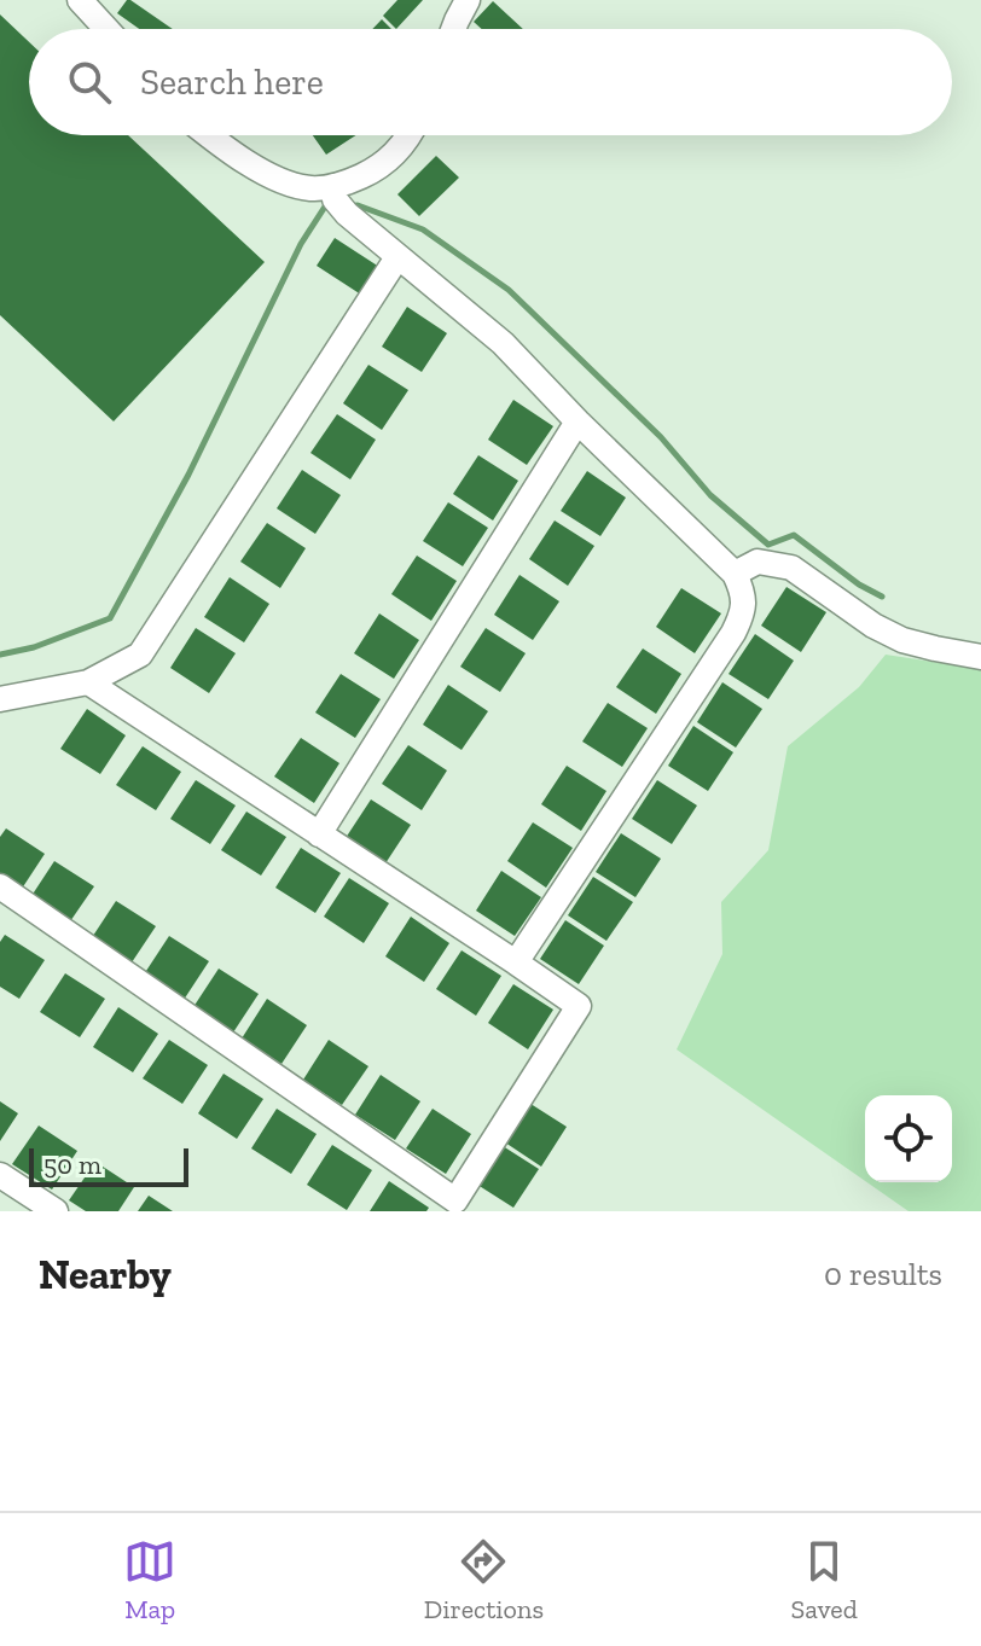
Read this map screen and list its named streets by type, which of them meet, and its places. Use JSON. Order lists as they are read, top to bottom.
{
  "scale_bar": "50 m",
  "page": {
    "search": "Search here",
    "scale": "50 m",
    "heading": ["Nearby", "0 results"],
    "nav": ["Map", "Directions", "Saved"]
  }
}
